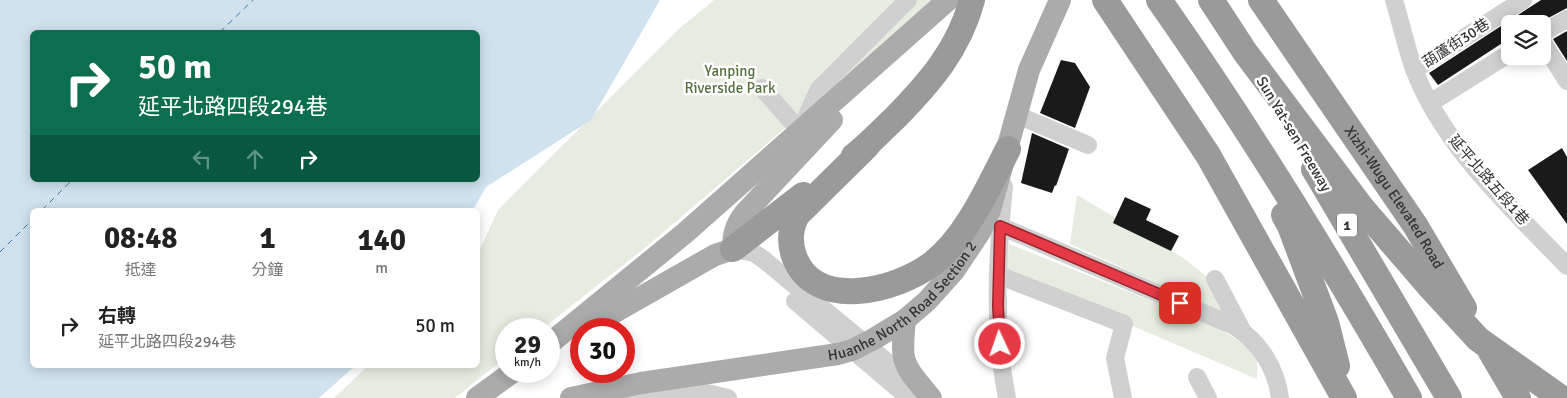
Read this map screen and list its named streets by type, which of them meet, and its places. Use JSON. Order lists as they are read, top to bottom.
{
  "streets": {
    "highway": ["Sun Yat-sen Freeway", "Xizhi-Wugu Elevated Road", "1"],
    "main road": ["Huanhe North Road Section 2"],
    "street": ["葫蘆街30巷", "延平北路五段1巷"]
  },
  "crossings": [
    ["葫蘆街30巷", "延平北路五段1巷"],
    ["Sun Yat-sen Freeway", "1"]
  ],
  "parks": ["Yanping Riverside Park"],
  "page": {
    "turn": ["50 m", "延平北路四段294巷"],
    "eta": [
      "08:48",
      "抵達",
      "1",
      "分鐘",
      "140",
      "m"
    ],
    "list": [
      {
        "name": "右轉",
        "note": "延平北路四段294巷",
        "value": "50 m"
      }
    ],
    "speed": "29 km/h",
    "limit": "30"
  }
}
